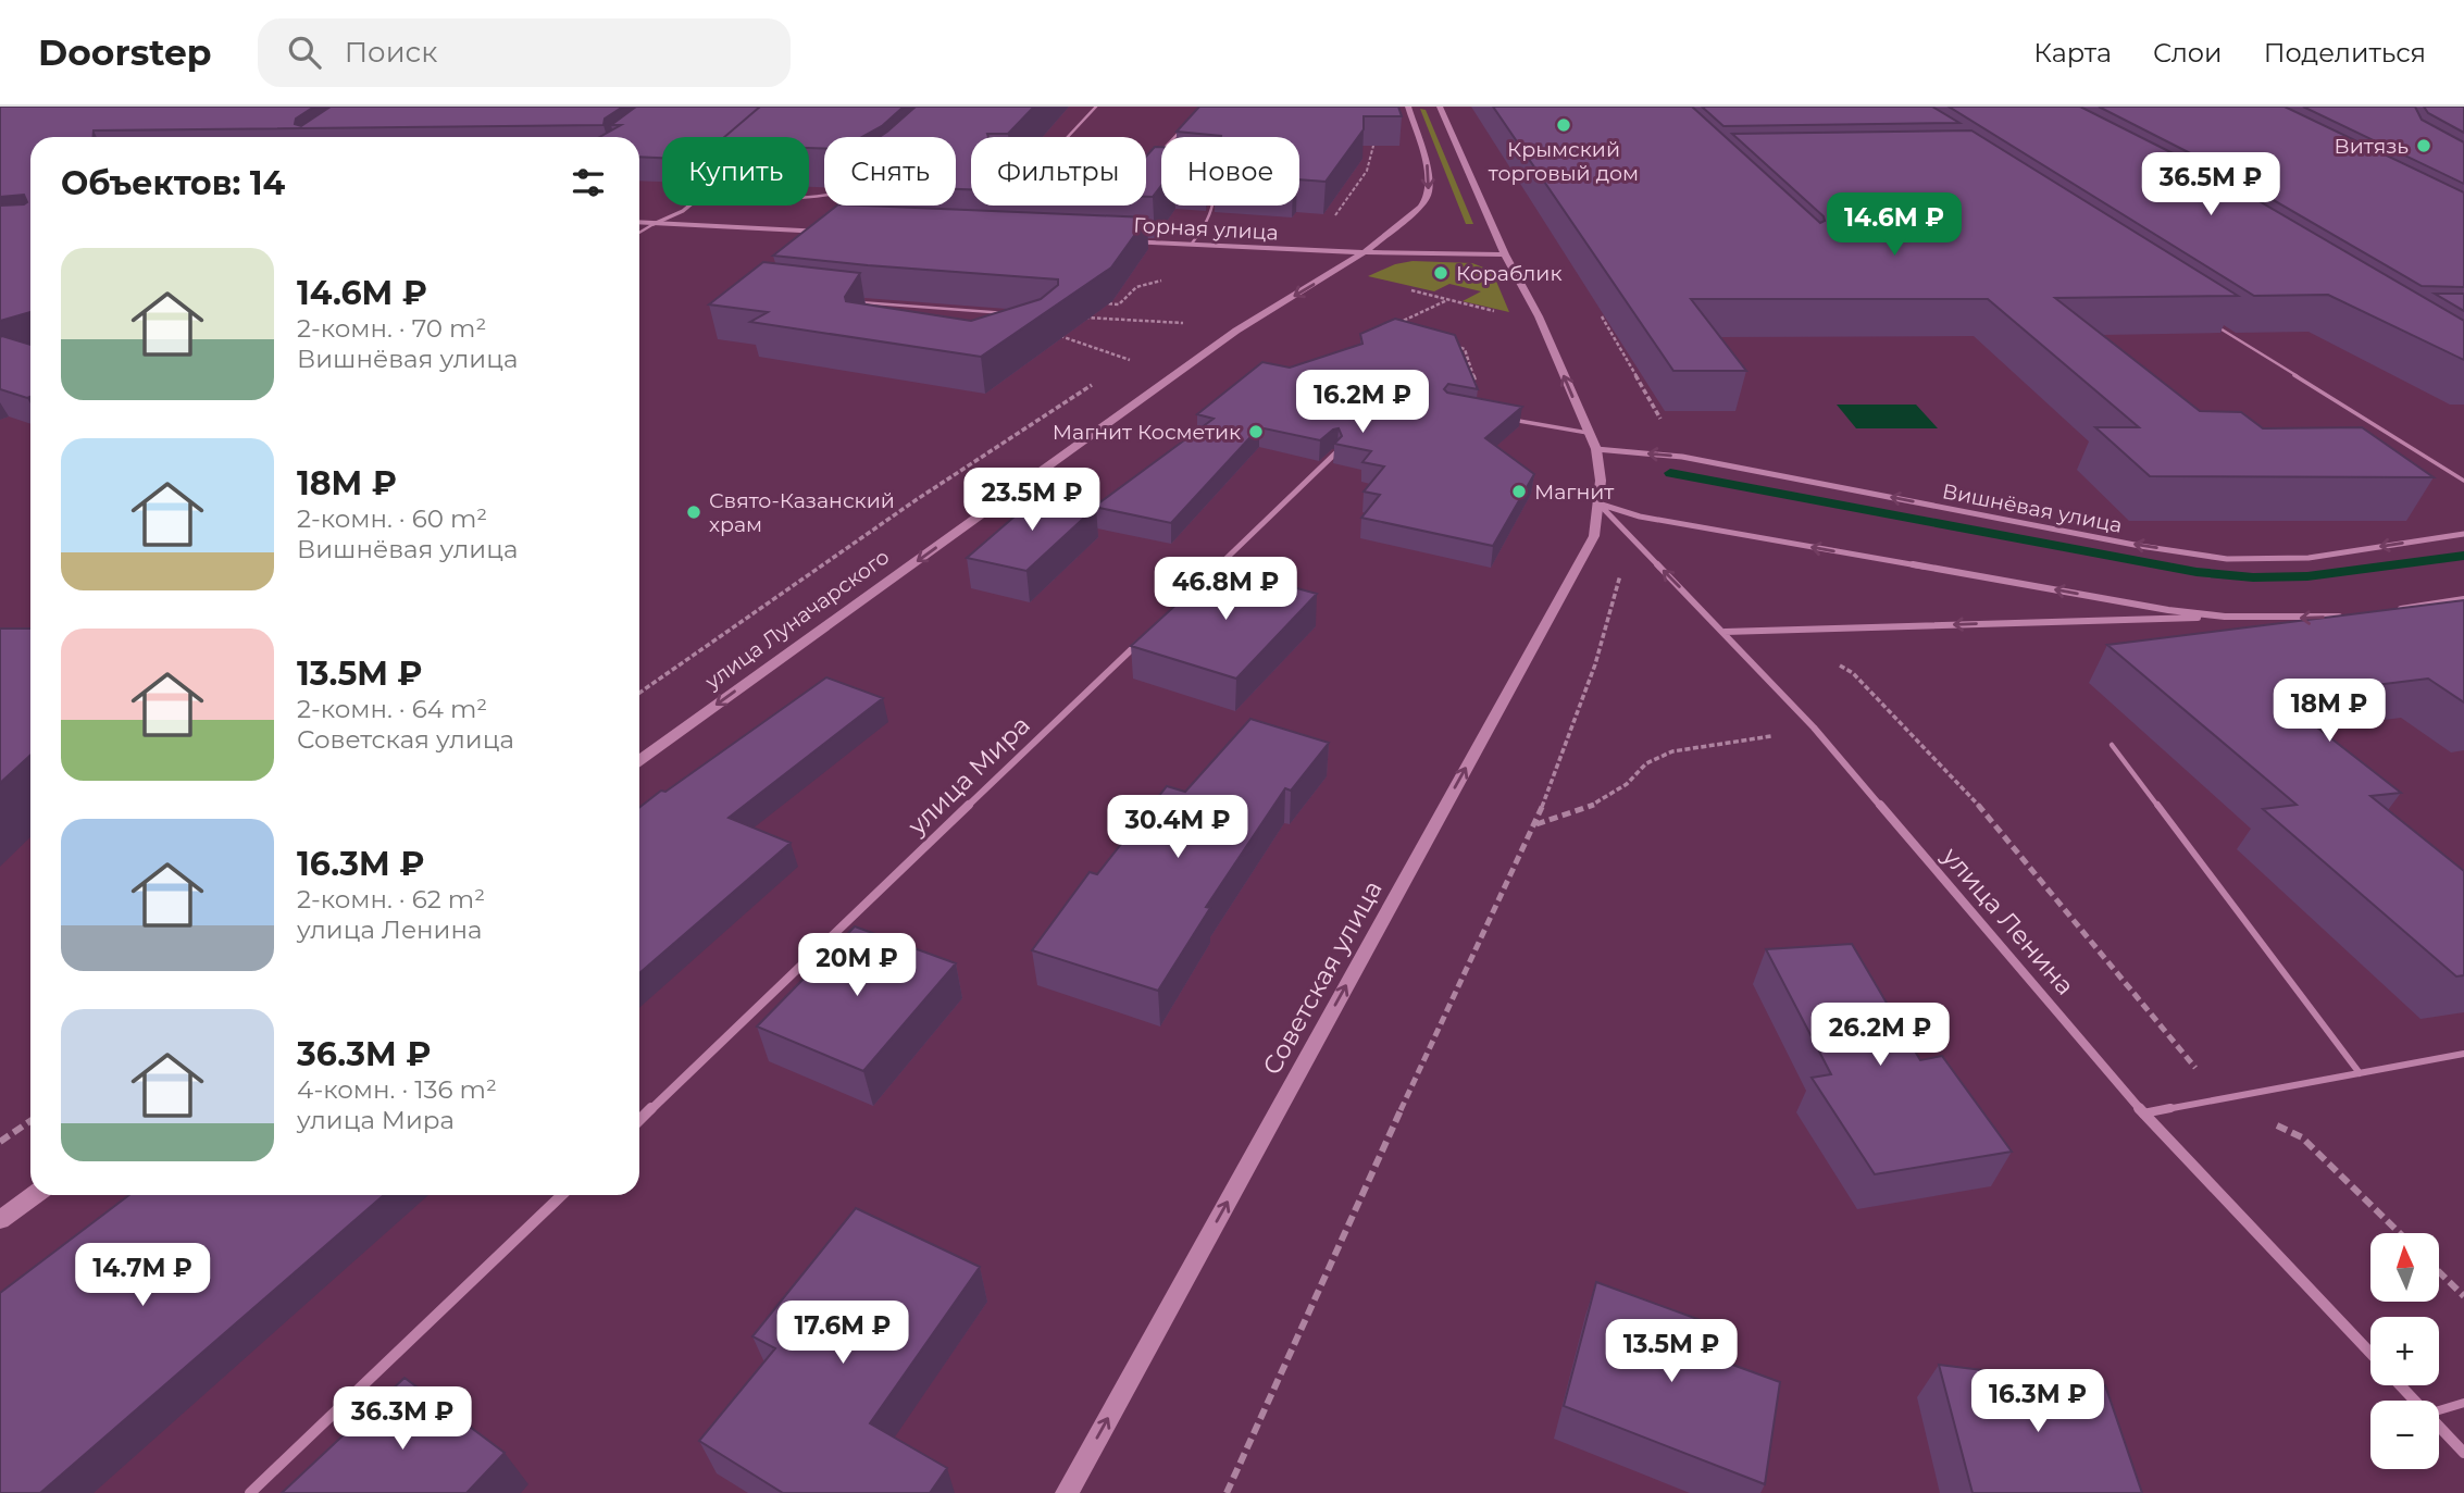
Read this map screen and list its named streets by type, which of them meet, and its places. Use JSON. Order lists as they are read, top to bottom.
{
  "streets": {
    "main road": ["Горная улица", "улица Луначарского", "Советская улица"],
    "street": ["Вишнёвая улица", "улица Мира", "улица Ленина"]
  },
  "crossings": [
    ["Горная улица", "улица Луначарского"],
    ["Вишнёвая улица", "Советская улица"],
    ["улица Ленина", "Советская улица"]
  ],
  "one_way": ["улица Луначарского", "Советская улица"],
  "places": [
    "Крымский торговый дом",
    "Витязь",
    "Кораблик",
    "Магнит Косметик",
    "Магнит",
    "Свято-Казанский храм"
  ],
  "north": "top",
  "page": {
    "header": "Doorstep",
    "search": "Поиск",
    "nav": ["Карта", "Слои", "Поделиться"],
    "chip": [
      "Купить",
      "Снять",
      "Фильтры",
      "Новое"
    ],
    "heading": "Объектов: 14",
    "price": [
      "36.5M ₽",
      "14.6M ₽",
      "16.2M ₽",
      "23.5M ₽",
      "46.8M ₽",
      "18M ₽",
      "30.4M ₽",
      "20M ₽",
      "26.2M ₽",
      "14.7M ₽",
      "17.6M ₽",
      "13.5M ₽",
      "16.3M ₽",
      "36.3M ₽"
    ],
    "list": [
      {
        "name": "14.6M ₽",
        "note": "2-комн. · 70 m² · Вишнёвая улица"
      },
      {
        "name": "18M ₽",
        "note": "2-комн. · 60 m² · Вишнёвая улица"
      },
      {
        "name": "13.5M ₽",
        "note": "2-комн. · 64 m² · Советская улица"
      },
      {
        "name": "16.3M ₽",
        "note": "2-комн. · 62 m² · улица Ленина"
      },
      {
        "name": "36.3M ₽",
        "note": "4-комн. · 136 m² · улица Мира"
      }
    ],
    "map_buttons": ["+", "−"]
  }
}
